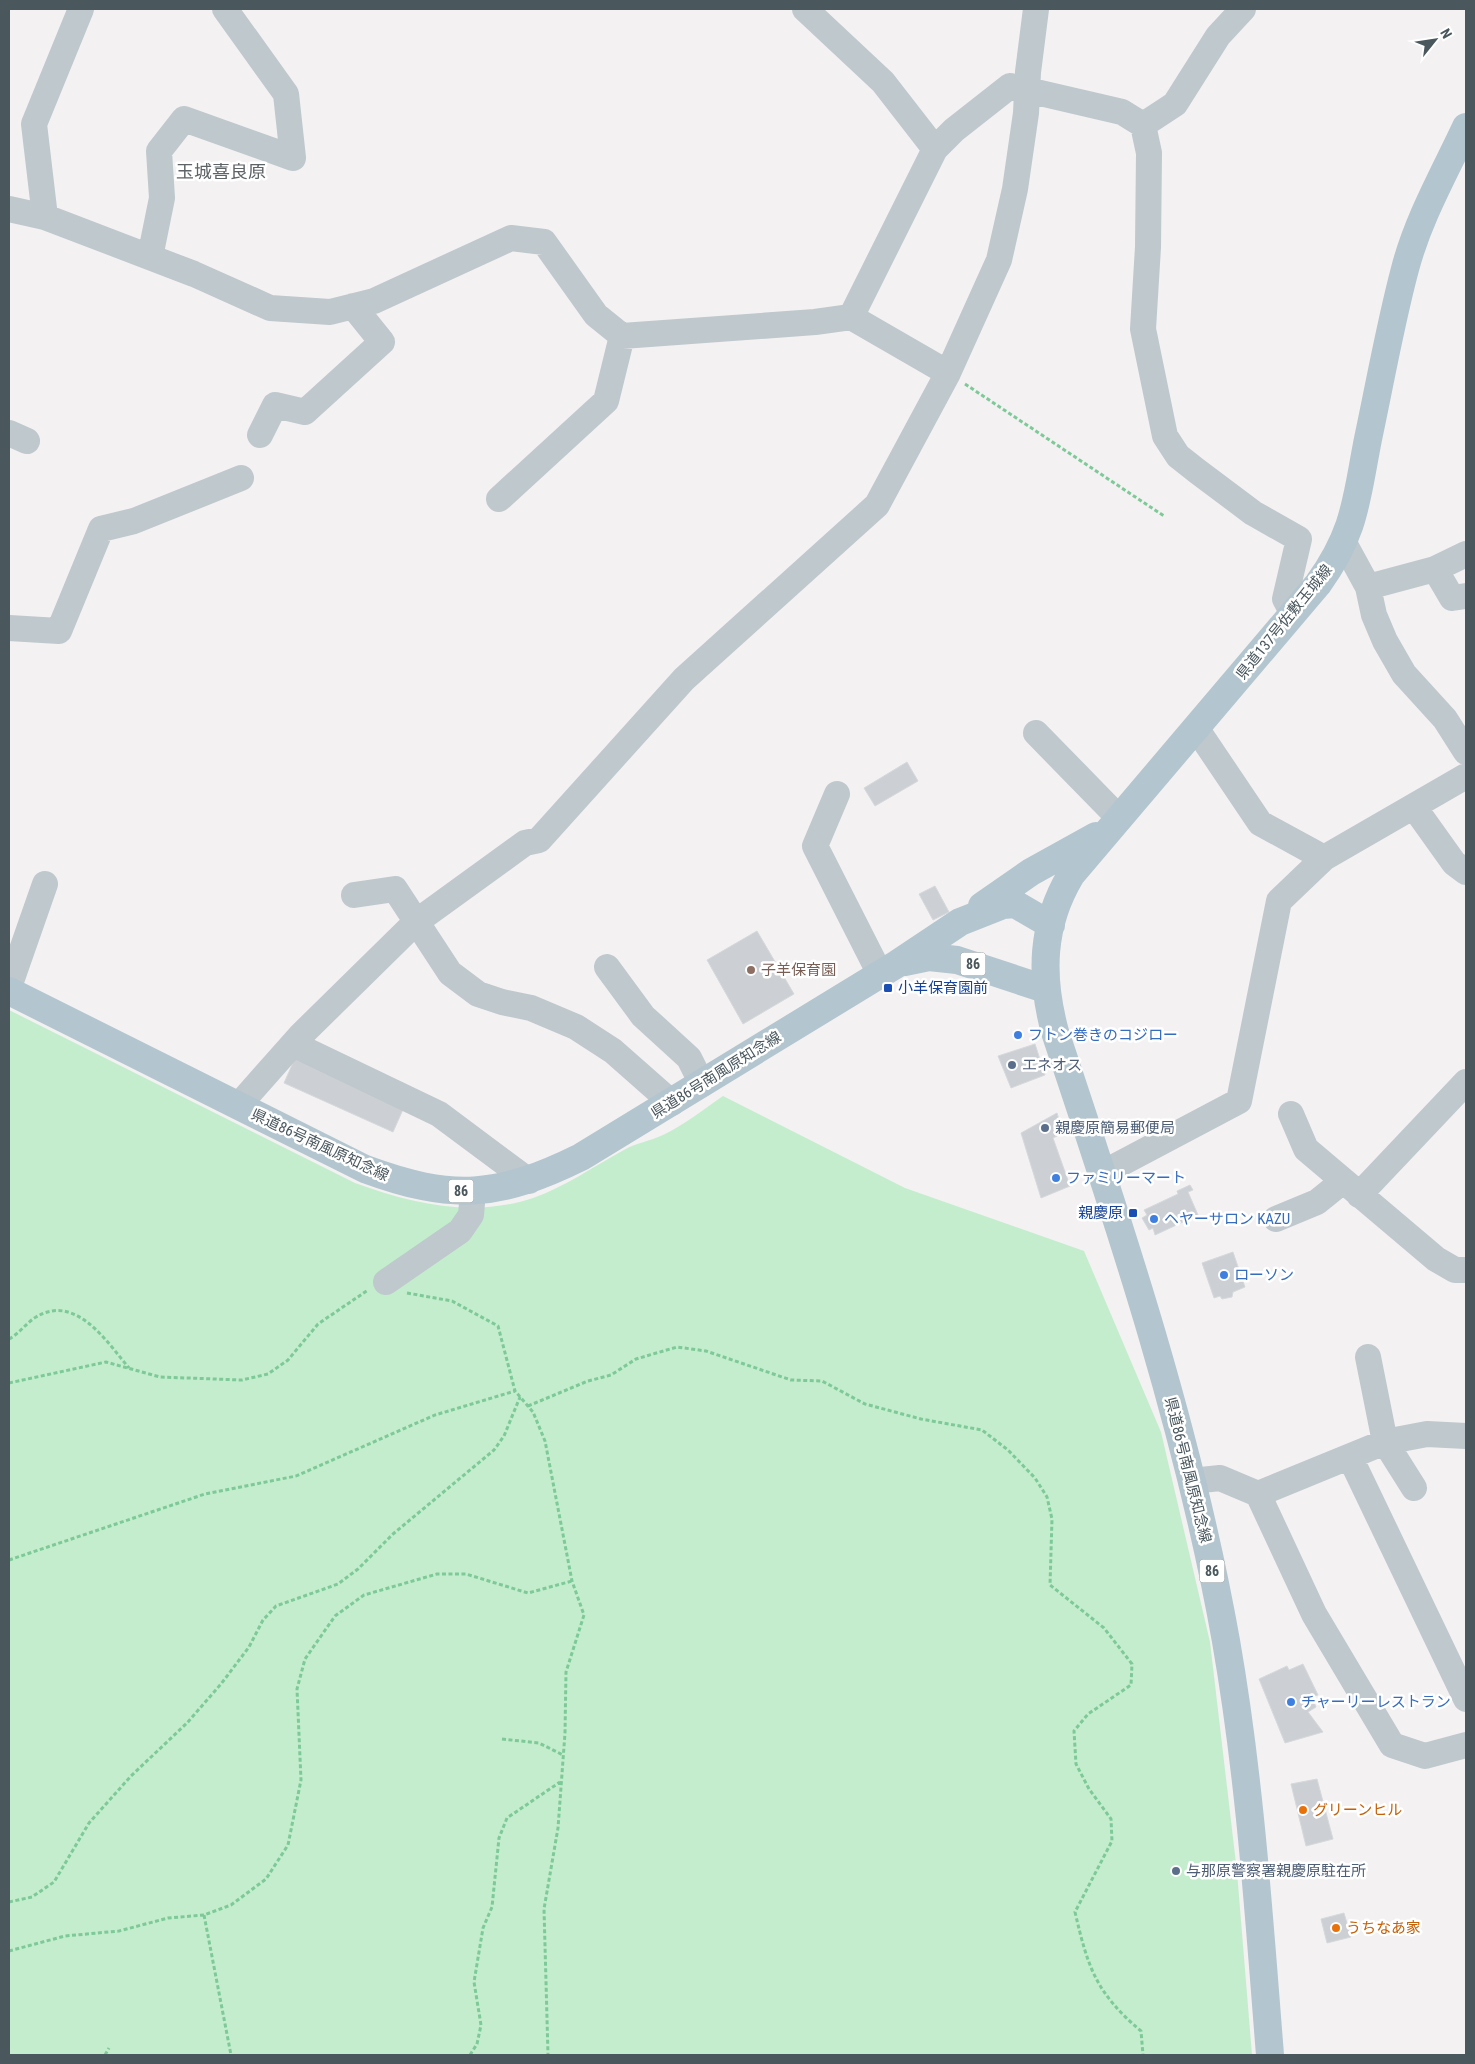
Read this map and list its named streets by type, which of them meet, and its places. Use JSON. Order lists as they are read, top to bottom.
{
  "streets": {
    "main road": ["県道137号佐敷玉城線", "86", "県道86号南風原知念線"]
  },
  "crossings": [
    ["県道137号佐敷玉城線", "県道86号南風原知念線"]
  ],
  "districts": ["玉城喜良原"],
  "places": {
    "other": [
      "子羊保育園",
      "フトン巻きのコジロー",
      "エネオス",
      "親慶原簡易郵便局",
      "ファミリーマート",
      "ヘヤーサロン KAZU",
      "ローソン",
      "チャーリーレストラン",
      "グリーンヒル",
      "与那原警察署親慶原駐在所",
      "うちなあ家"
    ],
    "transit": ["小羊保育園前", "親慶原"]
  },
  "north": "top right"
}
